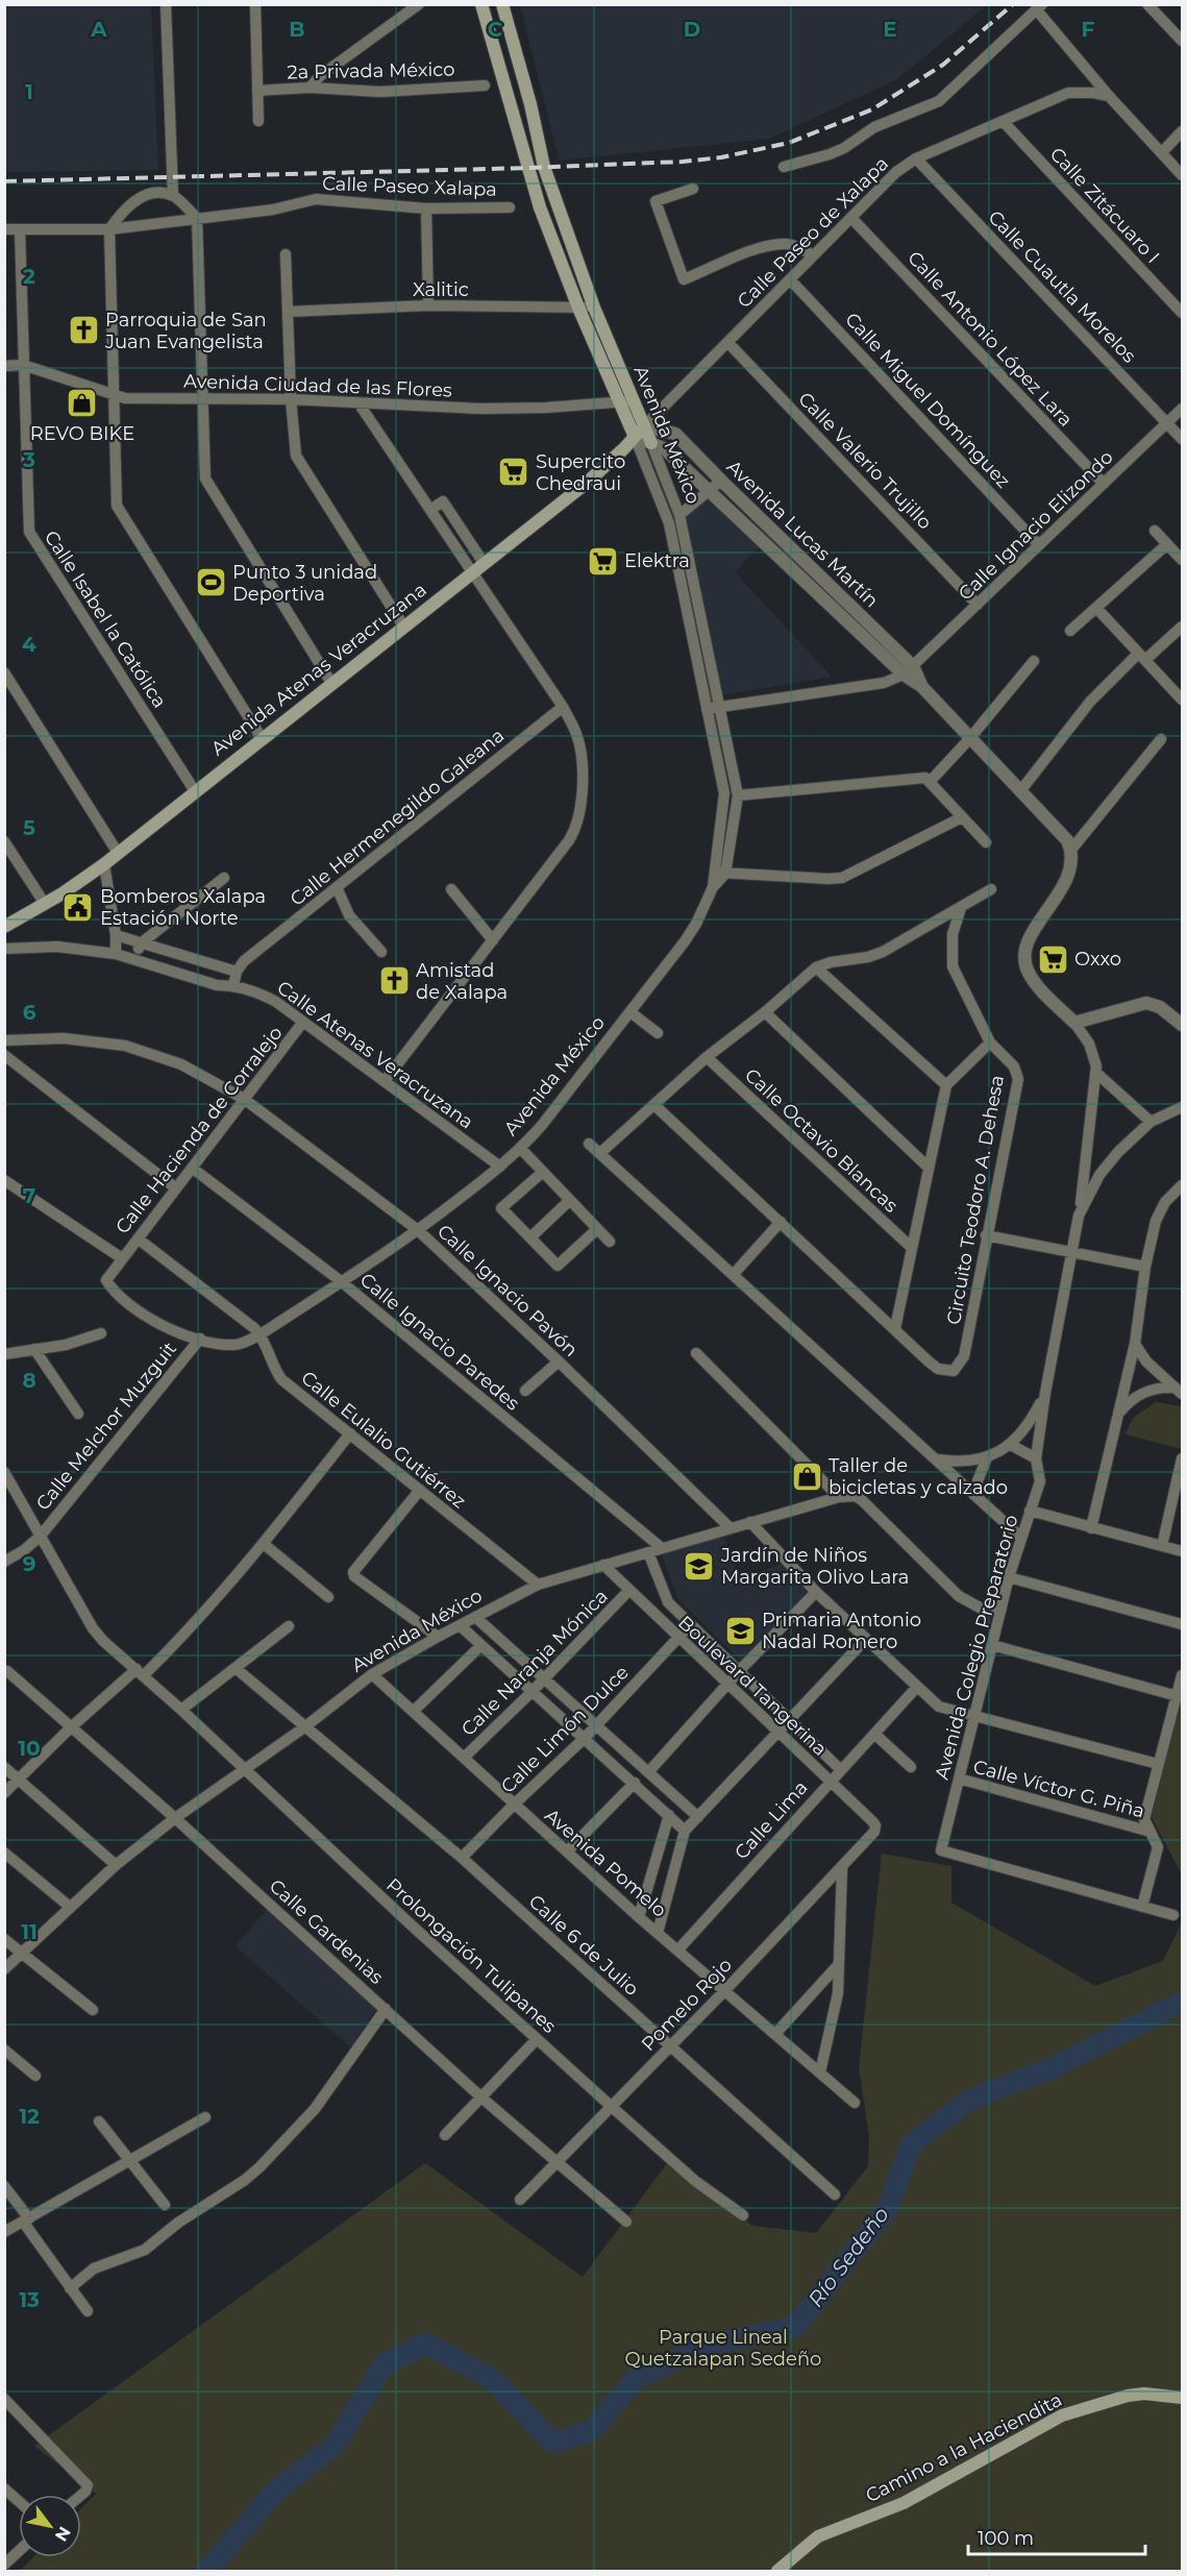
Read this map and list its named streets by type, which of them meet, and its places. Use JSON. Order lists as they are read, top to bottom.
{
  "streets": {
    "main road": ["Avenida México", "Avenida Atenas Veracruzana", "Camino a la Haciendita"],
    "street": [
      "2a Privada México",
      "Calle Paseo Xalapa",
      "Calle Zitácuaro I",
      "Calle Paseo de Xalapa",
      "Calle Cuautla Morelos",
      "Xalitic",
      "Calle Antonio López Lara",
      "Avenida Ciudad de las Flores",
      "Calle Miguel Domínguez",
      "Calle Valerio Trujillo",
      "Calle Ignacio Elizondo",
      "Avenida Lucas Martín",
      "Calle Isabel la Católica",
      "Calle Hermenegildo Galeana",
      "Calle Atenas Veracruzana",
      "Calle Hacienda de Corralejo",
      "Calle Octavio Blancas",
      "Circuito Teodoro A. Dehesa",
      "Calle Ignacio Pavón",
      "Calle Ignacio Paredes",
      "Calle Melchor Muzguit",
      "Calle Eulalio Gutiérrez",
      "Avenida Colegio Preparatorio",
      "Calle Naranja Mónica",
      "Boulevard Tangerina",
      "Calle Limón Dulce",
      "Calle Víctor G. Piña",
      "Calle Lima",
      "Avenida Pomelo",
      "Calle Gardenias",
      "Calle 6 de Julio",
      "Prolongación Tulipanes",
      "Pomelo Rojo"
    ]
  },
  "crossings": [
    ["Calle Paseo Xalapa", "Calle Isabel la Católica"],
    ["Calle Zitácuaro I", "Calle Paseo de Xalapa"],
    ["Calle Paseo de Xalapa", "Calle Cuautla Morelos"],
    ["Calle Paseo de Xalapa", "Calle Antonio López Lara"],
    ["Calle Paseo de Xalapa", "Calle Miguel Domínguez"],
    ["Calle Paseo de Xalapa", "Avenida México"],
    ["Calle Paseo de Xalapa", "Calle Valerio Trujillo"],
    ["Calle Paseo de Xalapa", "Avenida Lucas Martín"],
    ["Calle Paseo de Xalapa", "Avenida Atenas Veracruzana"],
    ["Calle Cuautla Morelos", "Calle Ignacio Elizondo"],
    ["Xalitic", "Avenida México"],
    ["Calle Antonio López Lara", "Calle Ignacio Elizondo"],
    ["Avenida Ciudad de las Flores", "Avenida México"],
    ["Avenida Ciudad de las Flores", "Calle Isabel la Católica"],
    ["Calle Miguel Domínguez", "Calle Ignacio Elizondo"],
    ["Avenida México", "Avenida Lucas Martín"],
    ["Avenida México", "Avenida Atenas Veracruzana"],
    ["Avenida México", "Calle Atenas Veracruzana"],
    ["Avenida México", "Calle Hacienda de Corralejo"],
    ["Avenida México", "Calle Ignacio Pavón"],
    ["Avenida México", "Calle Ignacio Paredes"],
    ["Avenida México", "Calle Melchor Muzguit"],
    ["Avenida México", "Calle Eulalio Gutiérrez"],
    ["Avenida México", "Avenida Colegio Preparatorio"],
    ["Avenida México", "Boulevard Tangerina"],
    ["Avenida México", "Avenida Pomelo"],
    ["Avenida México", "Calle Gardenias"],
    ["Avenida México", "Calle 6 de Julio"],
    ["Avenida México", "Prolongación Tulipanes"],
    ["Calle Valerio Trujillo", "Calle Ignacio Elizondo"],
    ["Calle Ignacio Elizondo", "Avenida Lucas Martín"],
    ["Avenida Lucas Martín", "Avenida Atenas Veracruzana"],
    ["Calle Isabel la Católica", "Avenida Atenas Veracruzana"],
    ["Calle Atenas Veracruzana", "Calle Hacienda de Corralejo"],
    ["Calle Hacienda de Corralejo", "Calle Ignacio Pavón"],
    ["Calle Hacienda de Corralejo", "Calle Ignacio Paredes"],
    ["Calle Hacienda de Corralejo", "Calle Melchor Muzguit"],
    ["Calle Hacienda de Corralejo", "Calle Eulalio Gutiérrez"],
    ["Calle Melchor Muzguit", "Prolongación Tulipanes"],
    ["Avenida Colegio Preparatorio", "Calle Víctor G. Piña"],
    ["Calle Naranja Mónica", "Boulevard Tangerina"],
    ["Calle Naranja Mónica", "Avenida Pomelo"],
    ["Boulevard Tangerina", "Calle Limón Dulce"],
    ["Boulevard Tangerina", "Calle Lima"],
    ["Boulevard Tangerina", "Pomelo Rojo"],
    ["Calle Limón Dulce", "Avenida Pomelo"],
    ["Calle Limón Dulce", "Calle 6 de Julio"],
    ["Calle Lima", "Avenida Pomelo"],
    ["Avenida Pomelo", "Pomelo Rojo"],
    ["Calle Gardenias", "Pomelo Rojo"],
    ["Calle 6 de Julio", "Pomelo Rojo"],
    ["Prolongación Tulipanes", "Pomelo Rojo"]
  ],
  "water": ["Río Sedeño"],
  "parks": ["Parque Lineal Quetzalapan Sedeño"],
  "places": {
    "church": ["Parroquia de San Juan Evangelista", "Amistad de Xalapa"],
    "shop": ["REVO BIKE", "Taller de bicicletas y calzado"],
    "supermarket": ["Supercito Chedraui", "Elektra", "Oxxo"],
    "sports": ["Punto 3 unidad Deportiva"],
    "public building": ["Bomberos Xalapa Estación Norte"],
    "school or university": ["Jardín de Niños Margarita Olivo Lara", "Primaria Antonio Nadal Romero"]
  },
  "scale_bar": "100 m",
  "north": "bottom right",
  "grid": {
    "columns": [
      "A",
      "B",
      "C",
      "D",
      "E",
      "F"
    ],
    "rows": [
      "1",
      "2",
      "3",
      "4",
      "5",
      "6",
      "7",
      "8",
      "9",
      "10",
      "11",
      "12",
      "13"
    ]
  }
}
